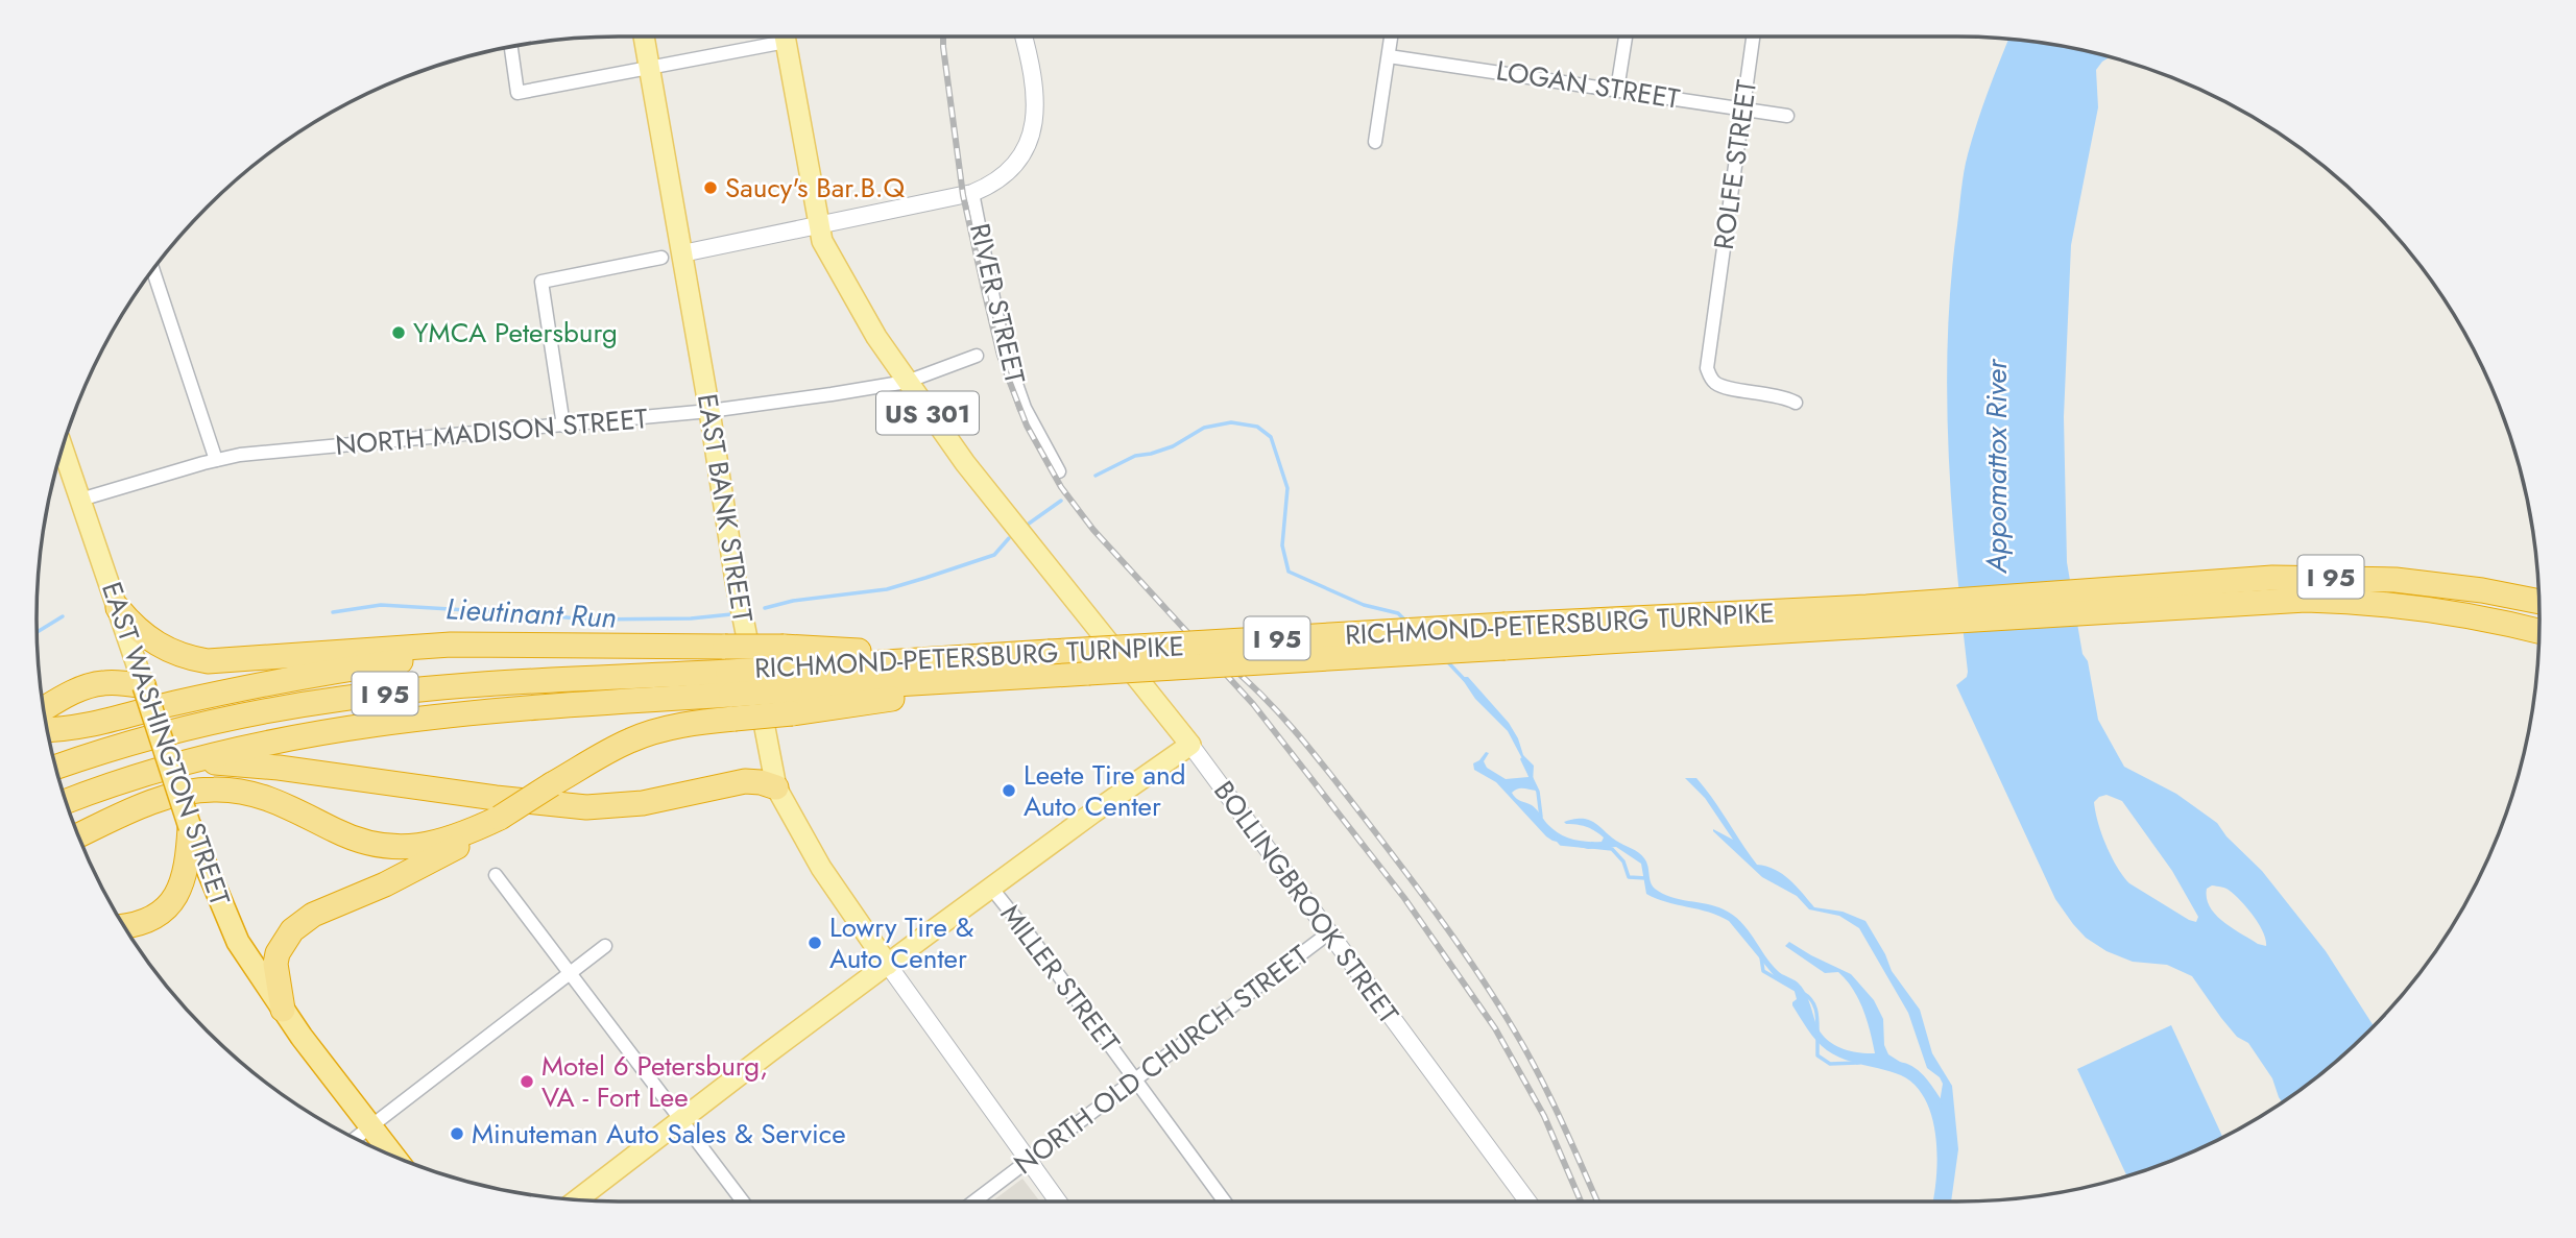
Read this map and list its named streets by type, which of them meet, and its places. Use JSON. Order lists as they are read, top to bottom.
{
  "streets": {
    "highway": ["I 95", "RICHMOND-PETERSBURG TURNPIKE", "EAST WASHINGTON STREET"],
    "main road": ["US 301", "EAST BANK STREET", "BOLLINGBROOK STREET"],
    "street": [
      "LOGAN STREET",
      "ROLFE STREET",
      "RIVER STREET",
      "NORTH MADISON STREET",
      "MILLER STREET",
      "NORTH OLD CHURCH STREET"
    ]
  },
  "crossings": [
    ["LOGAN STREET", "ROLFE STREET"],
    ["NORTH MADISON STREET", "EAST BANK STREET"],
    ["NORTH MADISON STREET", "EAST WASHINGTON STREET"],
    ["NORTH MADISON STREET", "BOLLINGBROOK STREET"],
    ["EAST BANK STREET", "NORTH OLD CHURCH STREET"],
    ["BOLLINGBROOK STREET", "NORTH OLD CHURCH STREET"],
    ["MILLER STREET", "NORTH OLD CHURCH STREET"]
  ],
  "water": ["Appomattox River", "Lieutinant Run"],
  "places": [
    "Saucy's Bar.B.Q",
    "YMCA Petersburg",
    "Leete Tire and Auto Center",
    "Lowry Tire & Auto Center",
    "Motel 6 Petersburg, VA - Fort Lee",
    "Minuteman Auto Sales & Service"
  ]
}
